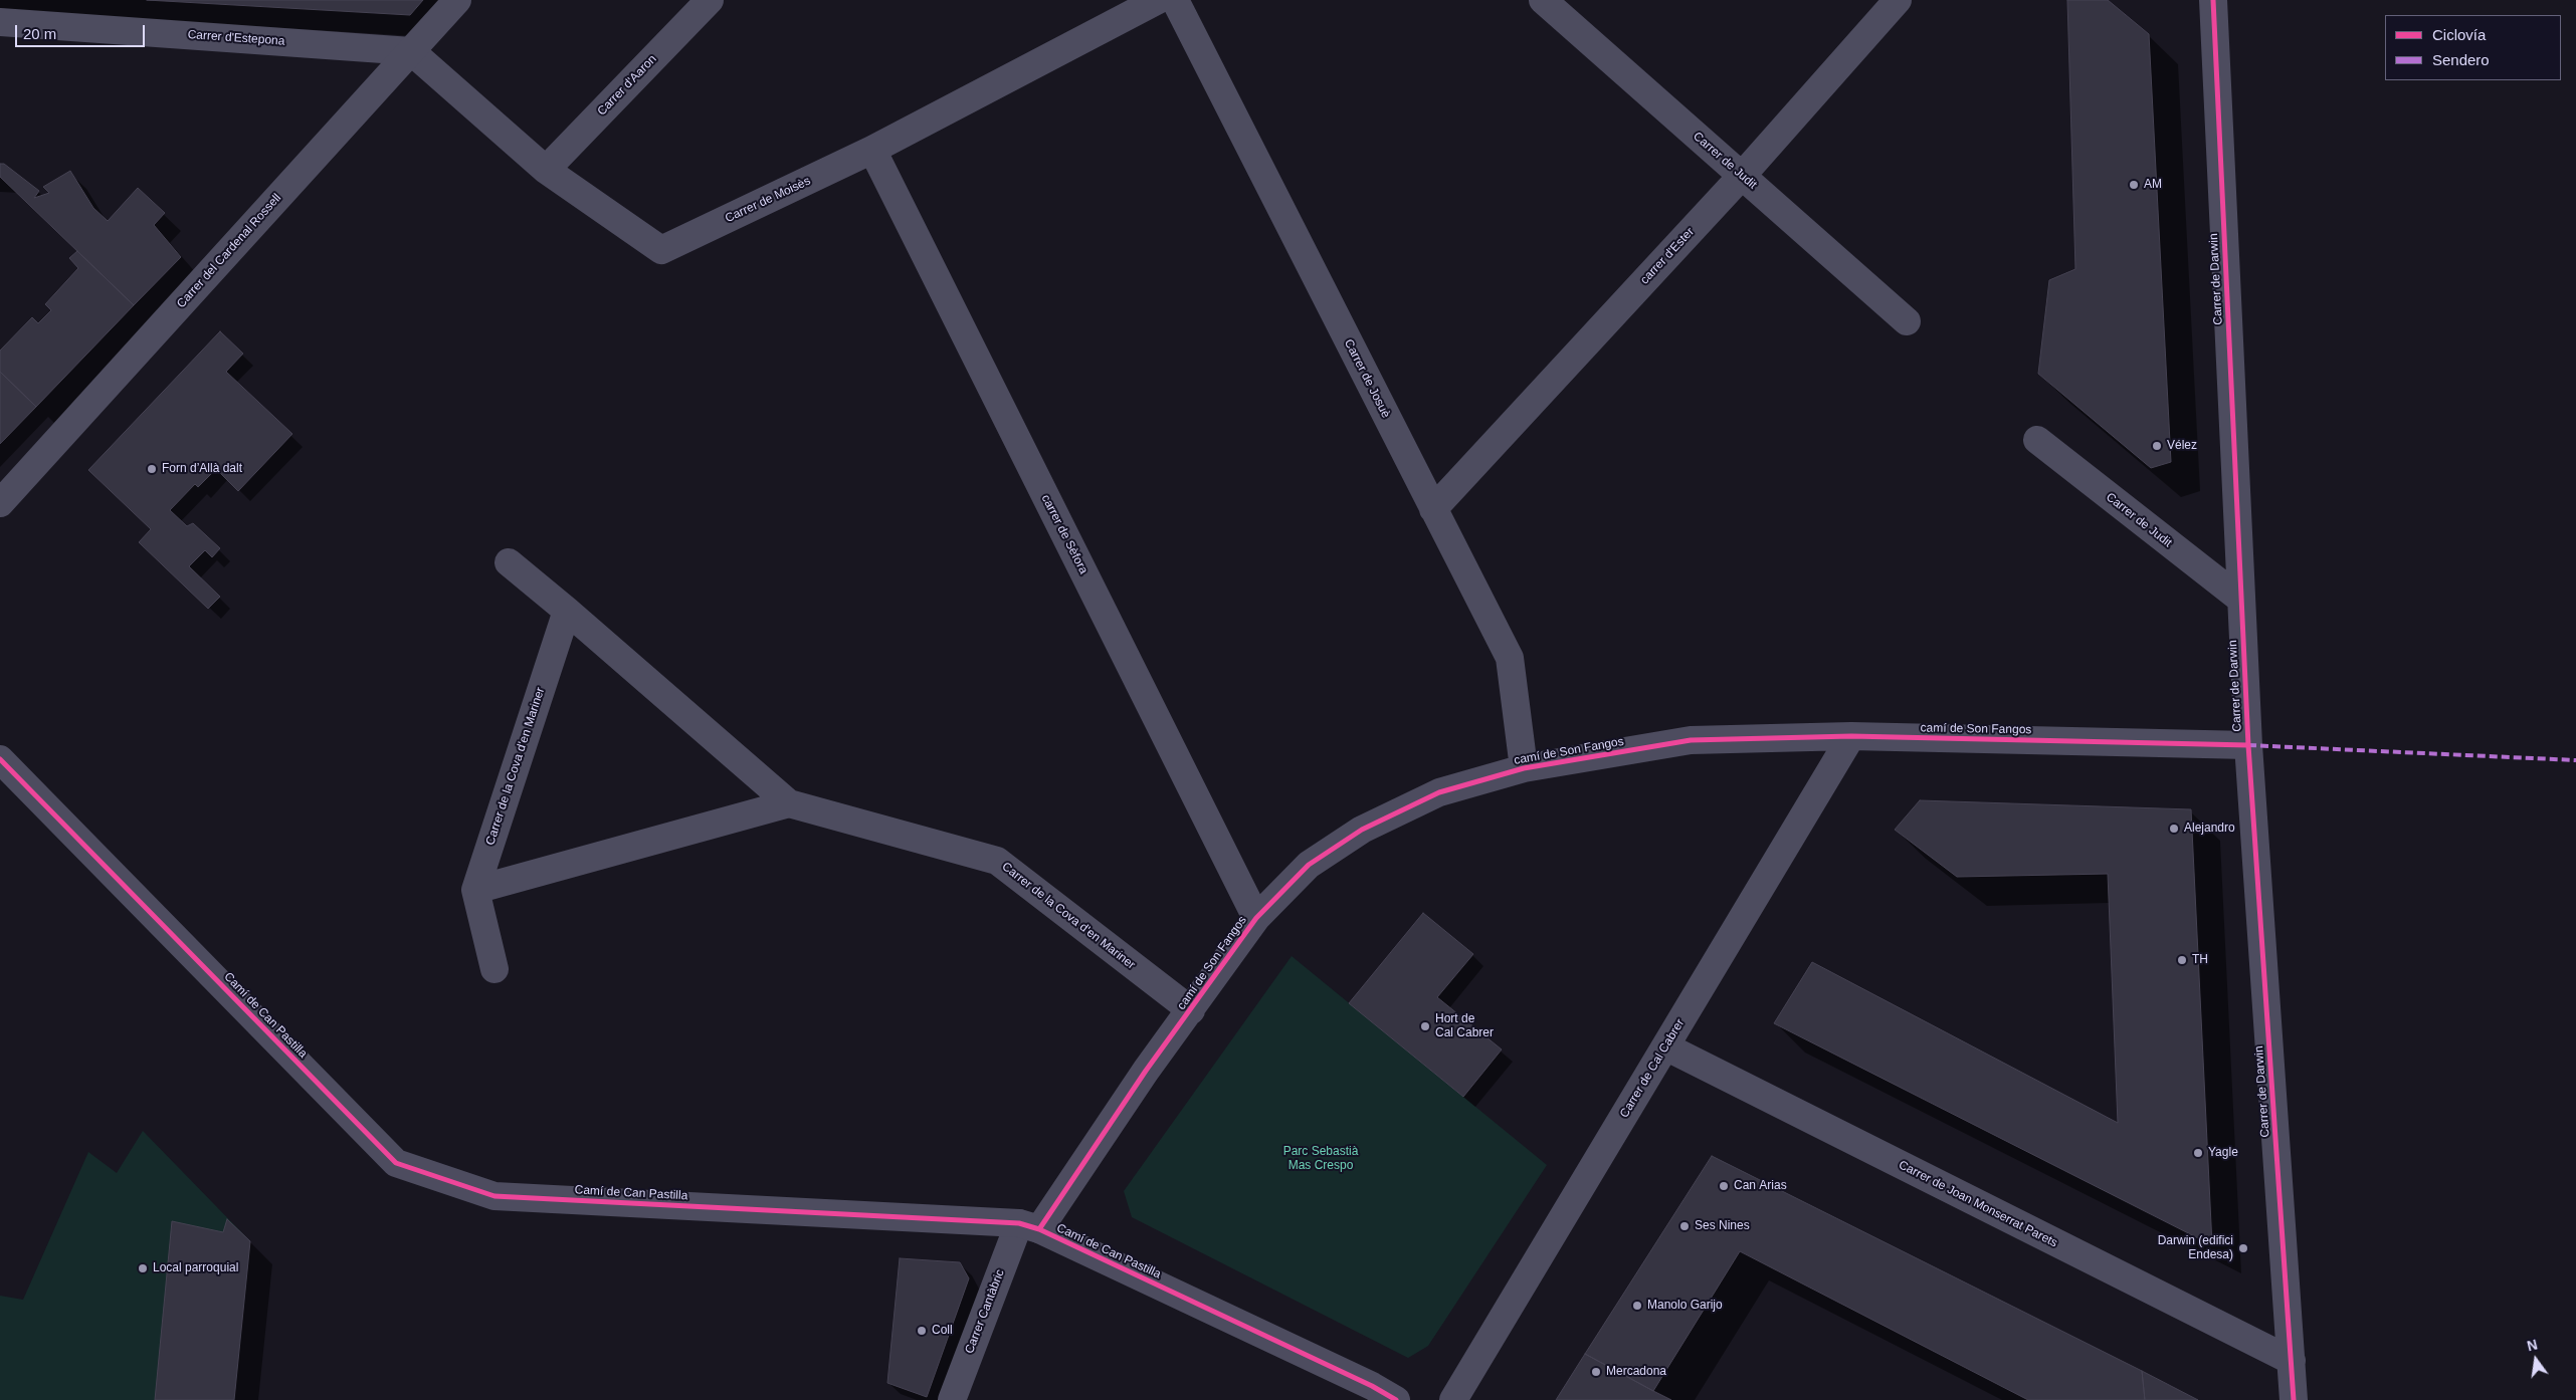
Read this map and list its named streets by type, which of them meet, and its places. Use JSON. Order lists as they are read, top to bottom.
{
  "streets": {
    "street": [
      "Carrer d'Estepona",
      "Carrer d'Aaron",
      "Carrer de Judit",
      "Carrer de Moisès",
      "Carrer del Cardenal Rossell",
      "carrer d'Ester",
      "Carrer de Darwin",
      "Carrer de Josuè",
      "carrer de Sèfora",
      "camí de Son Fangos",
      "Carrer de la Cova d'en Mariner",
      "Camí de Can Pastilla",
      "Carrer de Cal Cabrer",
      "Carrer de Joan Monserrat Parets",
      "Carrer Cantàbric"
    ]
  },
  "crossings": [
    ["Carrer d'Estepona", "Carrer de Moisès"],
    ["Carrer d'Estepona", "Carrer del Cardenal Rossell"],
    ["Carrer d'Aaron", "Carrer de Moisès"],
    ["Carrer de Judit", "carrer d'Ester"],
    ["Carrer de Judit", "Carrer de Darwin"],
    ["Carrer de Moisès", "Carrer del Cardenal Rossell"],
    ["Carrer de Moisès", "carrer de Sèfora"],
    ["carrer d'Ester", "Carrer de Josuè"],
    ["Carrer de Darwin", "camí de Son Fangos"],
    ["Carrer de Darwin", "Carrer de Joan Monserrat Parets"],
    ["Carrer de Josuè", "camí de Son Fangos"],
    ["carrer de Sèfora", "camí de Son Fangos"],
    ["camí de Son Fangos", "Carrer de la Cova d'en Mariner"],
    ["camí de Son Fangos", "Camí de Can Pastilla"],
    ["camí de Son Fangos", "Carrer de Cal Cabrer"],
    ["camí de Son Fangos", "Carrer Cantàbric"],
    ["Camí de Can Pastilla", "Carrer Cantàbric"],
    ["Carrer de Cal Cabrer", "Carrer de Joan Monserrat Parets"]
  ],
  "parks": ["Parc Sebastià Mas Crespo"],
  "places": [
    "AM",
    "Vélez",
    "Forn d’Allà dalt",
    "Alejandro",
    "TH",
    "Hort de Cal Cabrer",
    "Yagle",
    "Can Arias",
    "Ses Nines",
    "Darwin (edifici Endesa)",
    "Local parroquial",
    "Manolo Garijo",
    "Coll",
    "Mercadona"
  ],
  "legend": ["Ciclovía", "Sendero"],
  "scale_bar": "20 m",
  "north": "top"
}
